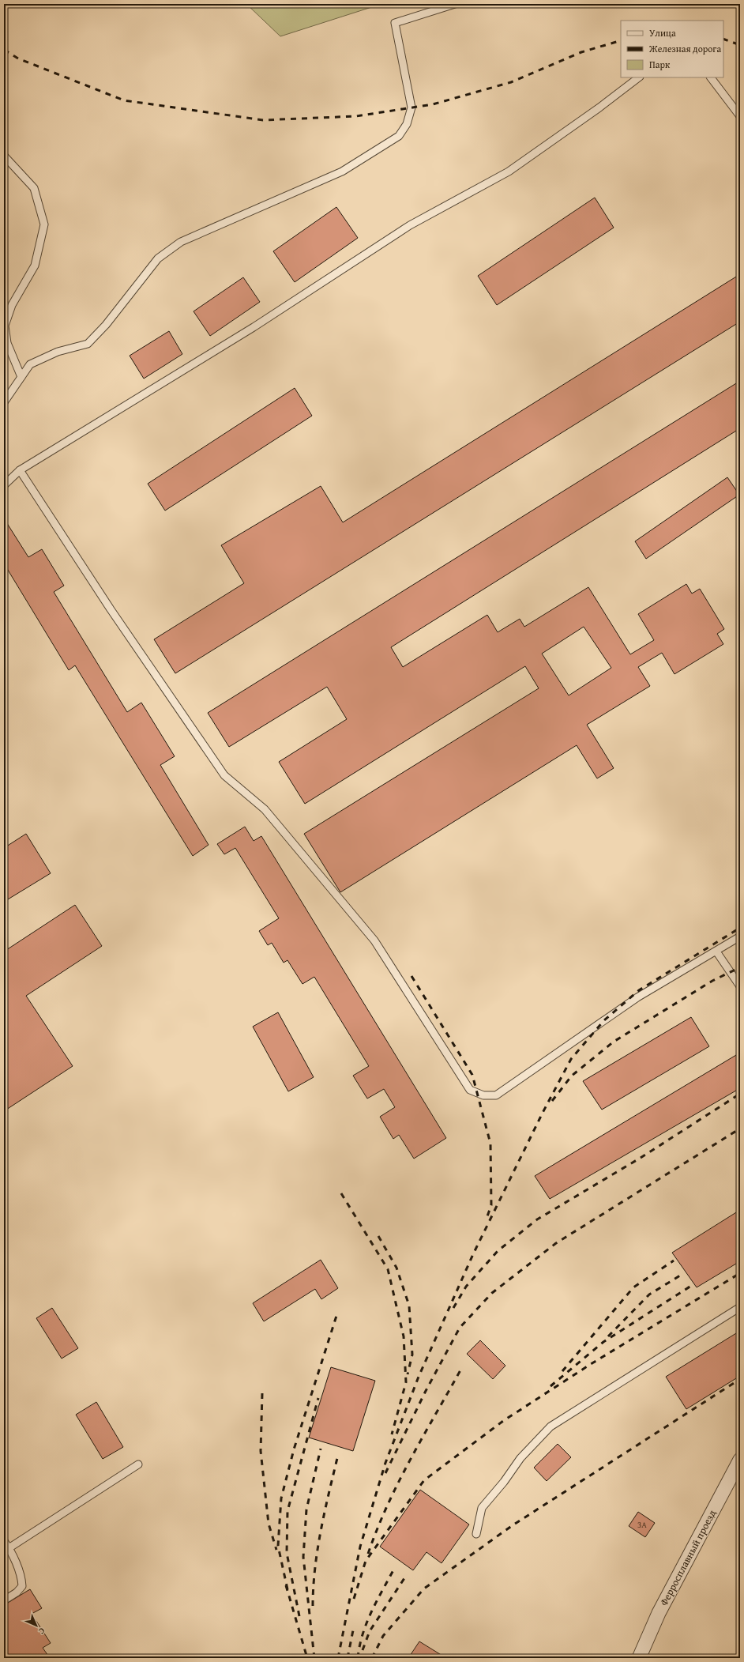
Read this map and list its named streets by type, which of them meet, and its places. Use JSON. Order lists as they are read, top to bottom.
{
  "streets": {
    "street": ["Ферросплавный проезд"]
  },
  "house_numbers": ["3А"],
  "legend": ["Улица", "Железная дорога", "Парк"],
  "north": "bottom right"
}
